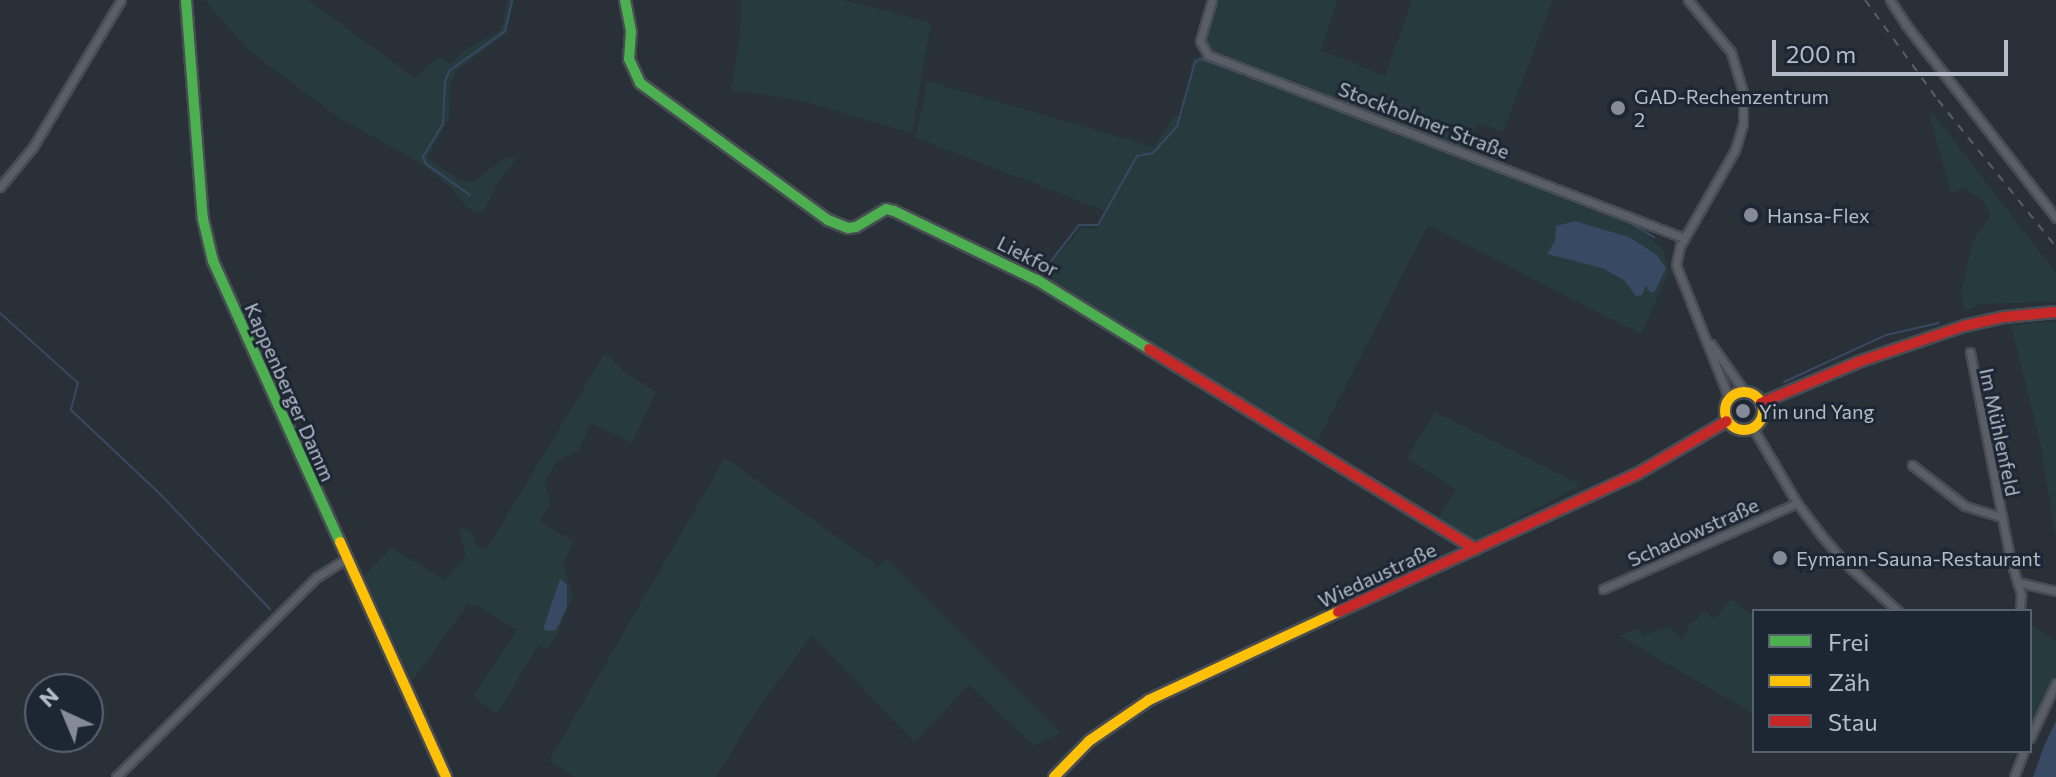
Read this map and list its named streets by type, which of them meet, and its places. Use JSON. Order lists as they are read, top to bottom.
{
  "streets": {
    "main road": ["Liekfor", "Kappenberger Damm", "Wiedaustraße"],
    "street": ["Stockholmer Straße", "Im Mühlenfeld", "Schadowstraße"]
  },
  "crossings": [
    ["Liekfor", "Wiedaustraße"]
  ],
  "places": [
    "GAD-Rechenzentrum 2",
    "Hansa-Flex",
    "Yin und Yang",
    "Eymann-Sauna-Restaurant"
  ],
  "legend": ["Frei", "Zäh", "Stau"],
  "scale_bar": "200 m",
  "north": "top left"
}
